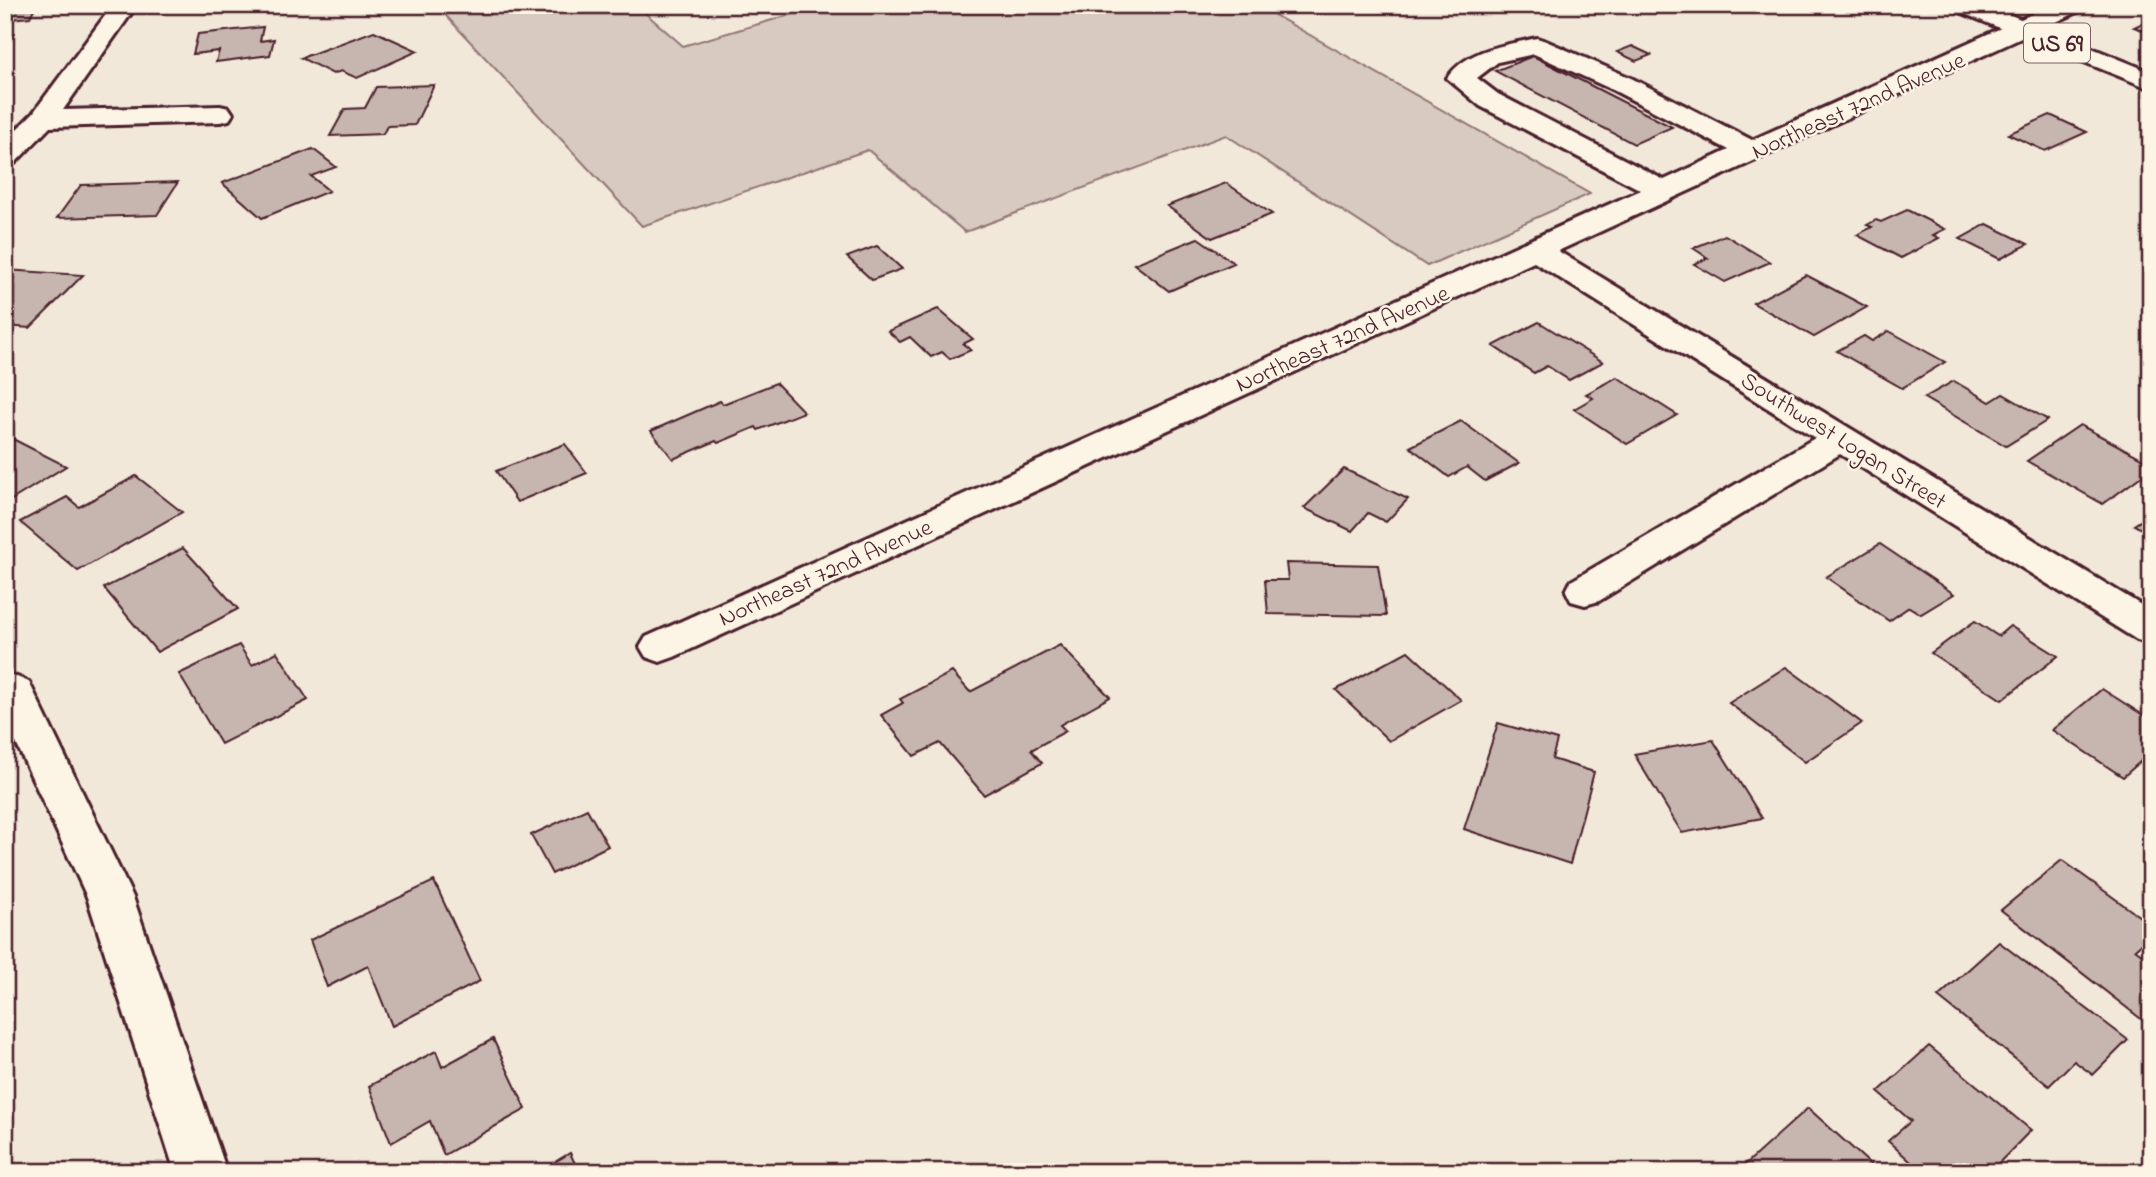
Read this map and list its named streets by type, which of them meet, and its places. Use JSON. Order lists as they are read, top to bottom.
{
  "streets": {
    "street": ["US 69", "Northeast 72nd Avenue", "Southwest Logan Street"]
  },
  "crossings": [
    ["US 69", "Northeast 72nd Avenue"],
    ["Northeast 72nd Avenue", "Southwest Logan Street"]
  ]
}
